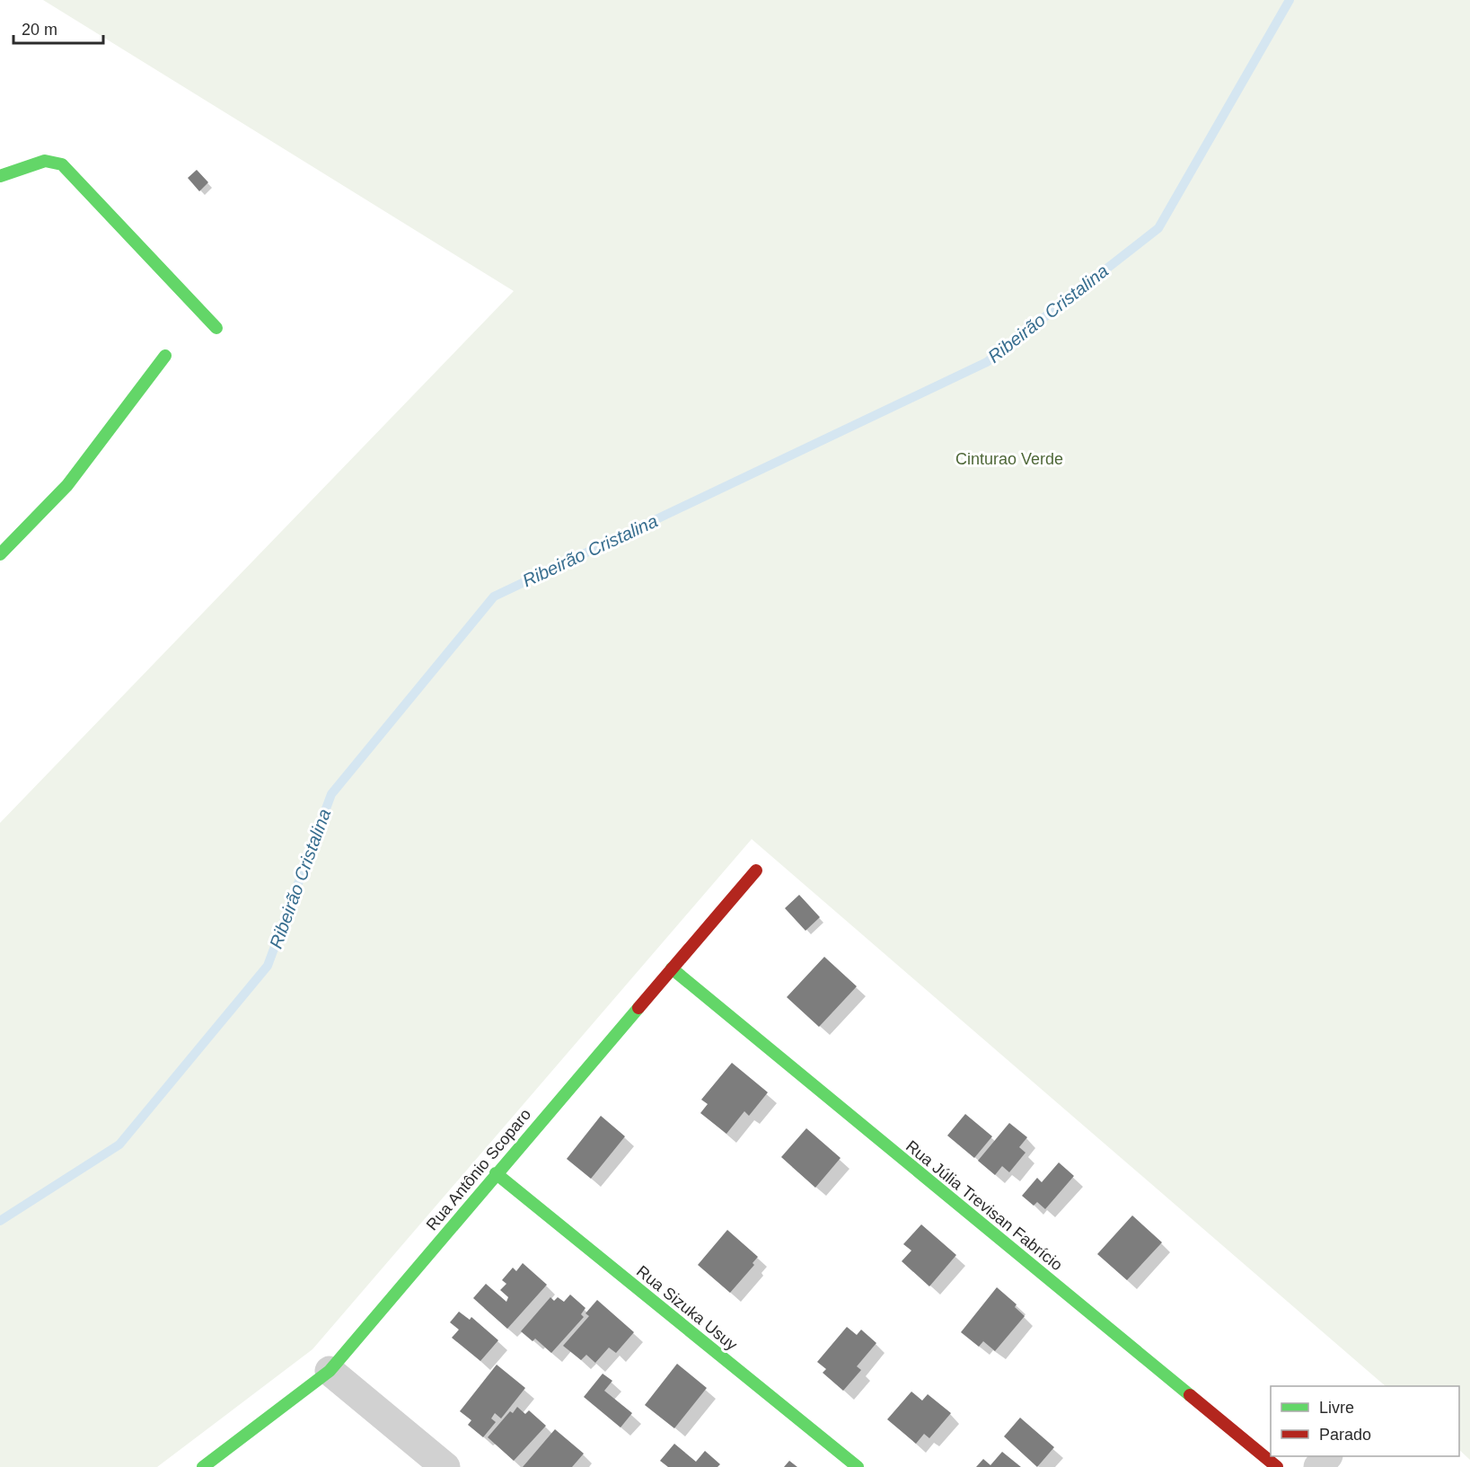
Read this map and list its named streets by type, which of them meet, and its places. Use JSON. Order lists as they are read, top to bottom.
{
  "streets": {
    "street": ["Rua Antônio Scoparo", "Rua Júlia Trevisan Fabrício", "Rua Sizuka Usuy"]
  },
  "crossings": [
    ["Rua Antônio Scoparo", "Rua Júlia Trevisan Fabrício"],
    ["Rua Antônio Scoparo", "Rua Sizuka Usuy"]
  ],
  "water": ["Ribeirão Cristalina"],
  "parks": ["Cinturao Verde"],
  "legend": ["Livre", "Parado"],
  "scale_bar": "20 m"
}
